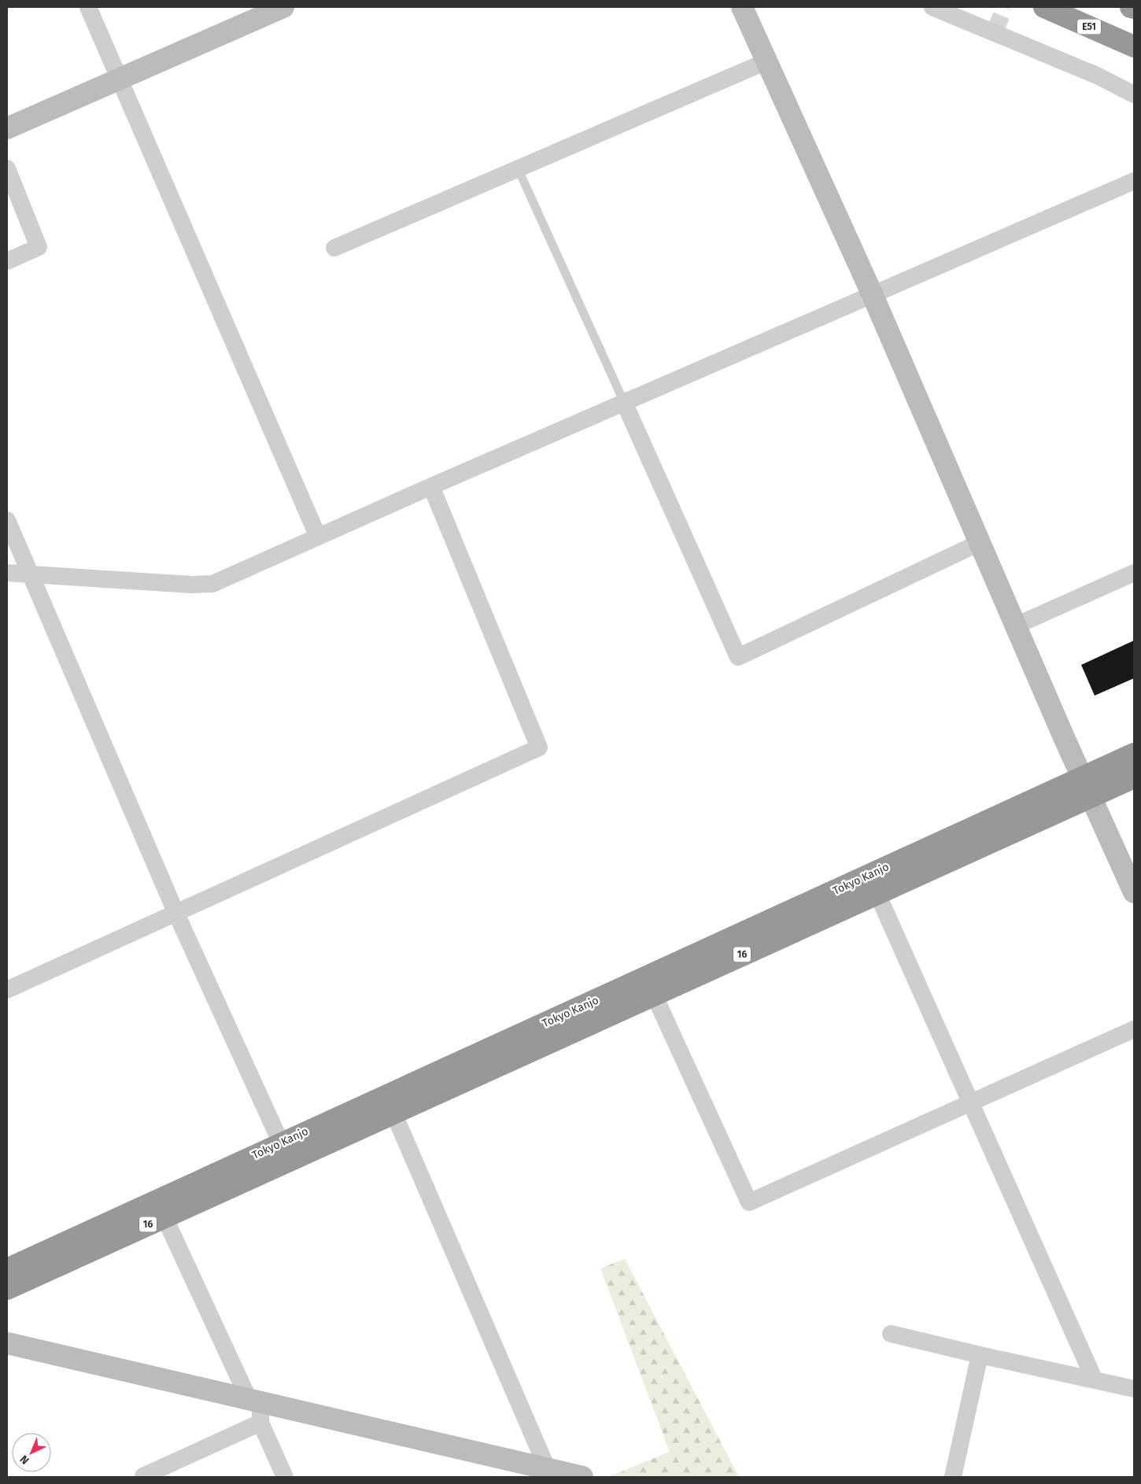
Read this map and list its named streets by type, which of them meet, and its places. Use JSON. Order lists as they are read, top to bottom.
{
  "streets": {
    "highway": ["E51", "Tokyo Kanjo", "16"]
  },
  "north": "bottom left"
}
